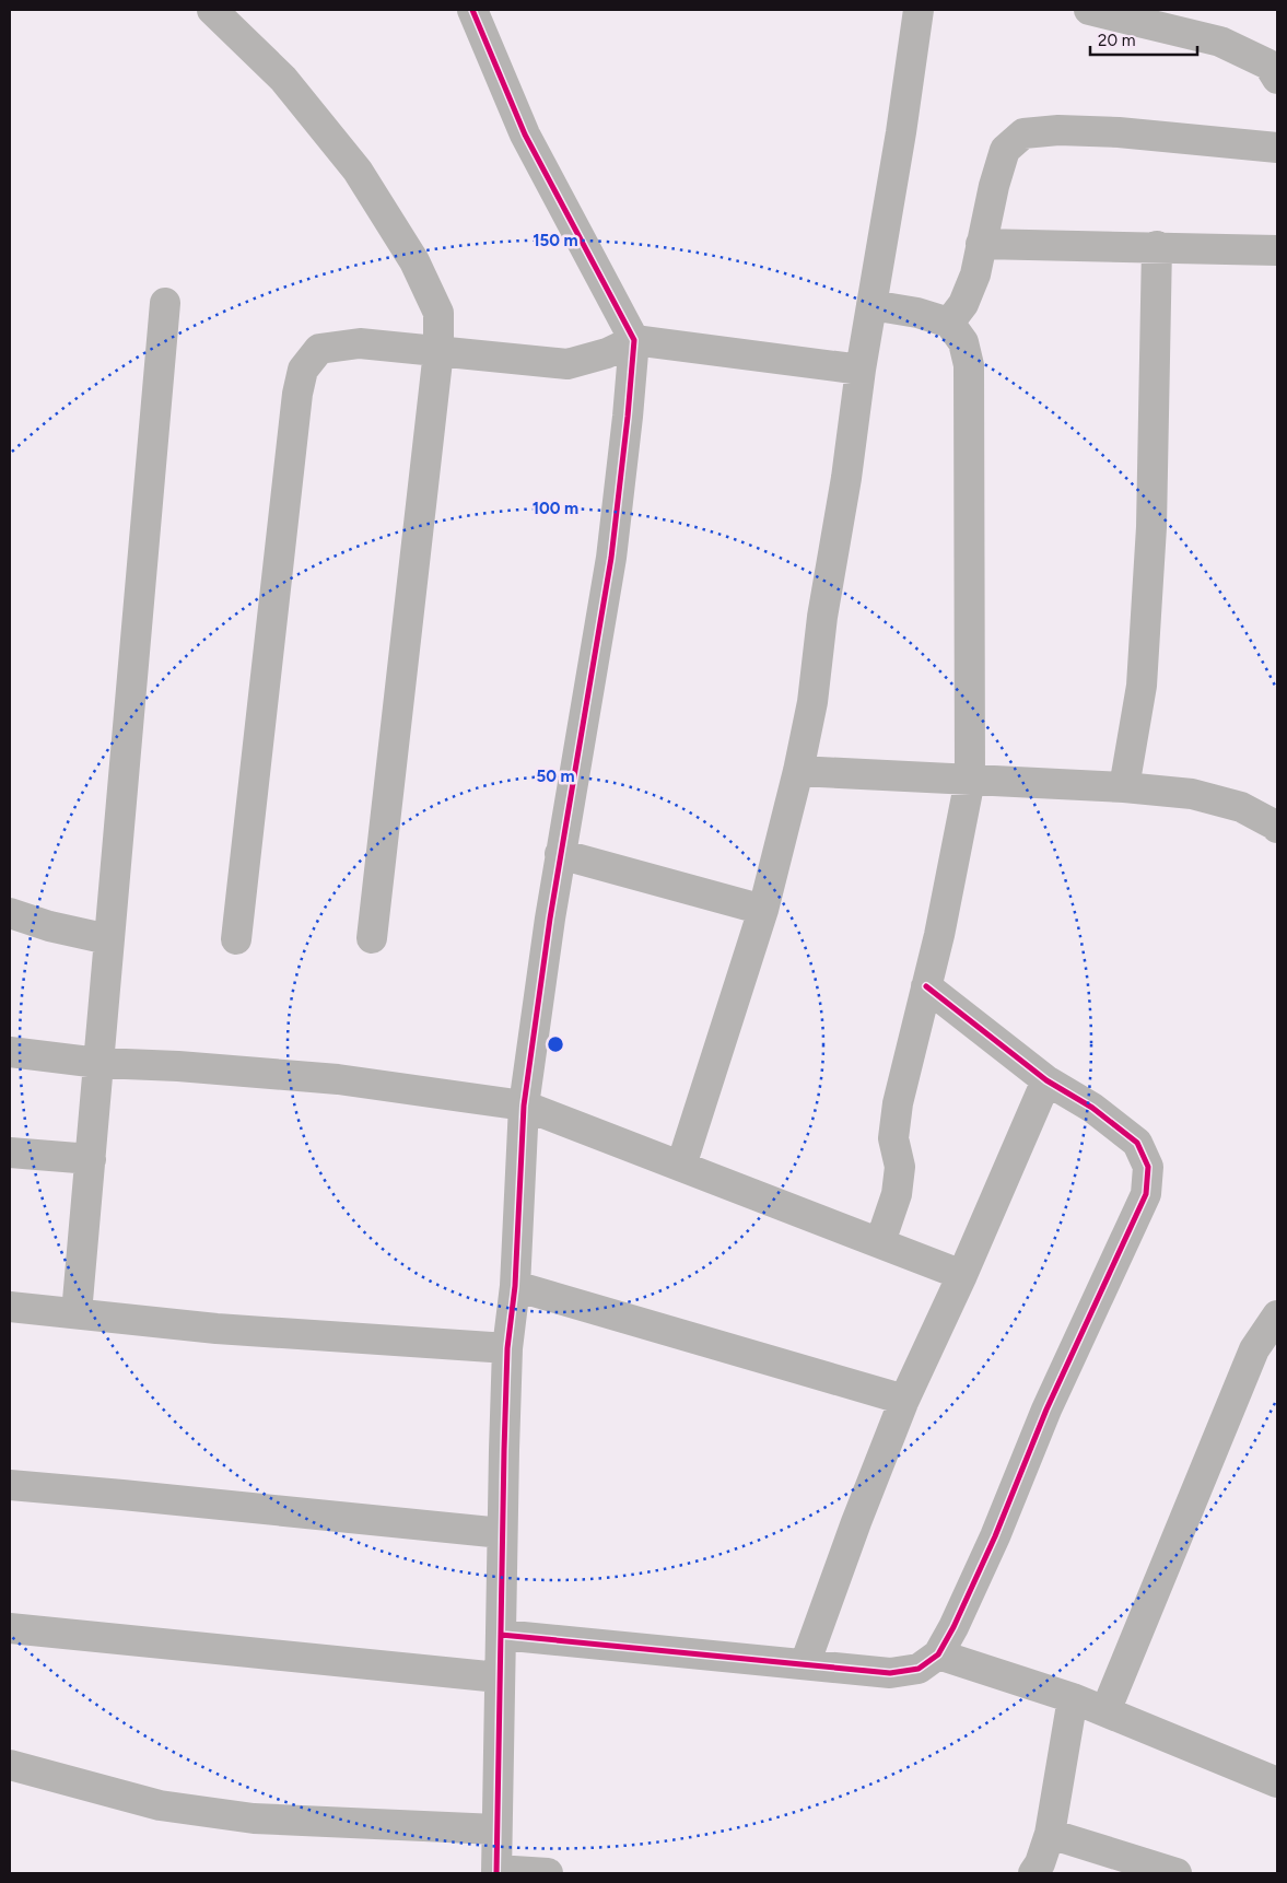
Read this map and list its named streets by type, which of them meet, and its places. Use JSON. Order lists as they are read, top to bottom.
{
  "scale_bar": "20 m",
  "rings": ["150 m", "100 m", "50 m"]
}
